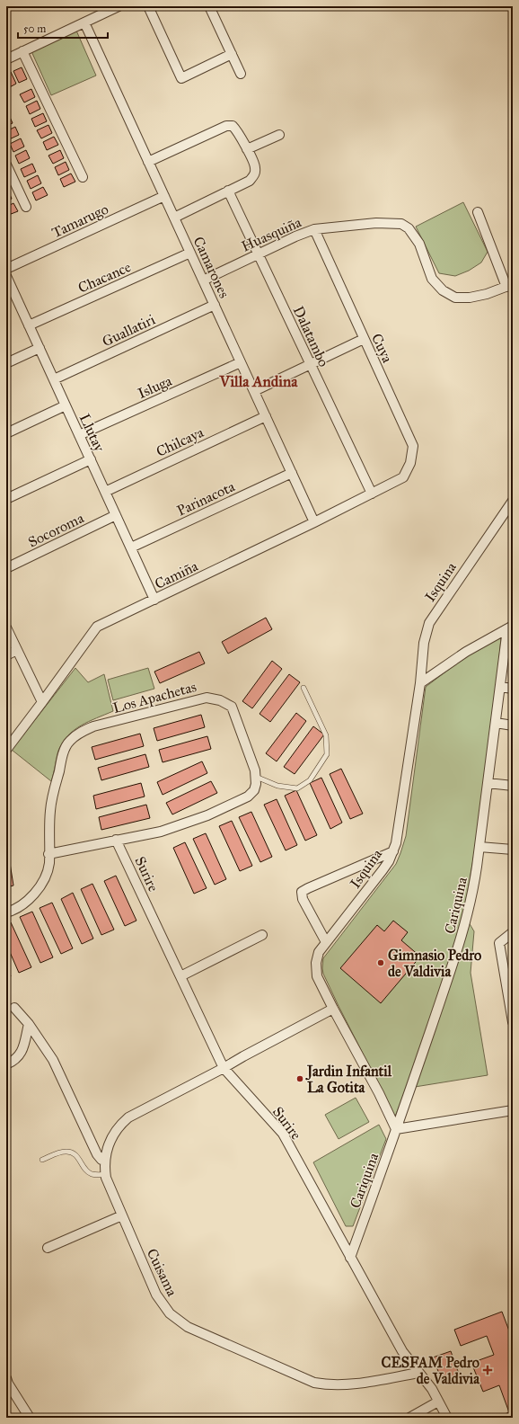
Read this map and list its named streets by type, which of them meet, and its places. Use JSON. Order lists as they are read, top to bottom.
{
  "streets": {
    "street": [
      "Tamarugo",
      "Huasquiña",
      "Camarones",
      "Chacance",
      "Guallatiri",
      "Dalatambo",
      "Cuya",
      "Isluga",
      "Llutay",
      "Chilcaya",
      "Parinacota",
      "Socoroma",
      "Camiña",
      "Isquina",
      "Los Apachetas",
      "Surire",
      "Cariquina",
      "Cuisama"
    ]
  },
  "crossings": [
    ["Tamarugo", "Camarones"],
    ["Huasquiña", "Camarones"],
    ["Huasquiña", "Dalatambo"],
    ["Huasquiña", "Cuya"],
    ["Camarones", "Chacance"],
    ["Camarones", "Guallatiri"],
    ["Camarones", "Isluga"],
    ["Camarones", "Chilcaya"],
    ["Camarones", "Parinacota"],
    ["Camarones", "Camiña"],
    ["Chacance", "Llutay"],
    ["Guallatiri", "Llutay"],
    ["Dalatambo", "Camiña"],
    ["Cuya", "Camiña"],
    ["Isluga", "Llutay"],
    ["Llutay", "Chilcaya"],
    ["Llutay", "Parinacota"],
    ["Llutay", "Socoroma"],
    ["Llutay", "Camiña"],
    ["Isquina", "Cariquina"],
    ["Isquina", "Cuisama"],
    ["Surire", "Cariquina"],
    ["Surire", "Cuisama"]
  ],
  "districts": ["Villa Andina"],
  "places": {
    "other": ["Gimnasio Pedro de Valdivia", "Jardin Infantil La Gotita"],
    "health": ["CESFAM Pedro de Valdivia"]
  },
  "scale_bar": "50 m"
}
